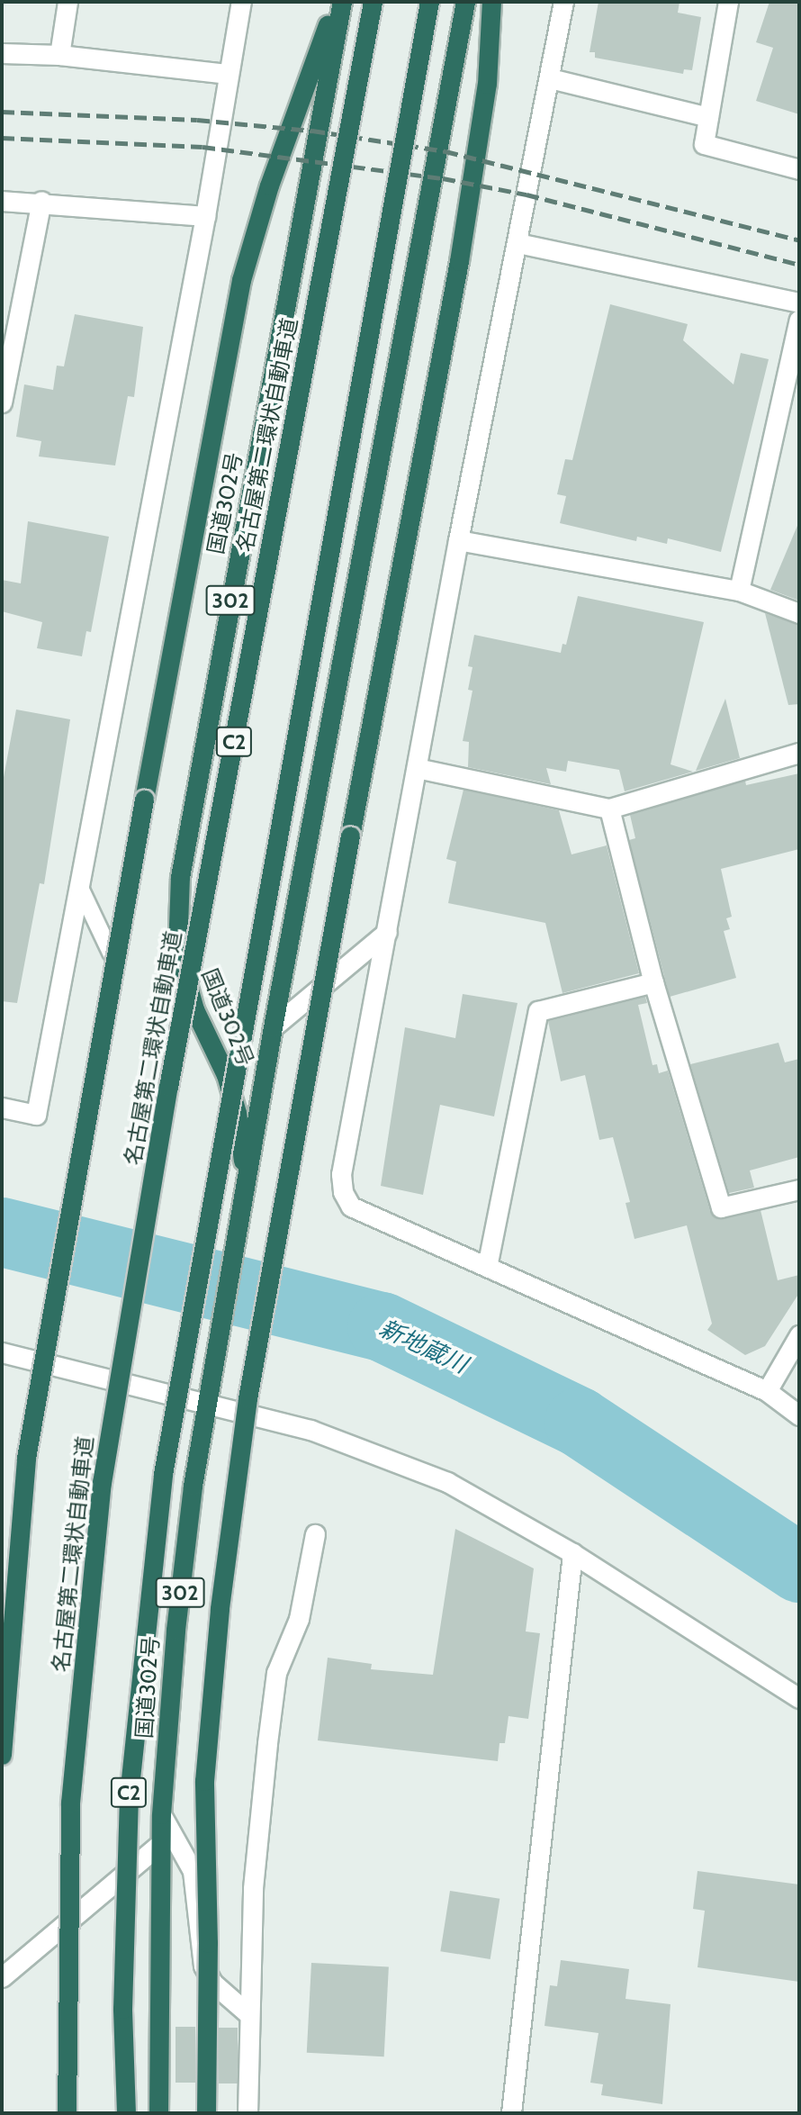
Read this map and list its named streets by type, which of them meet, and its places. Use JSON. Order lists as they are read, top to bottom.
{
  "streets": {
    "highway": [
      "名古屋第二環状自動車道",
      "国道302号",
      "302",
      "C2"
    ]
  },
  "water": ["新地蔵川"]
}
